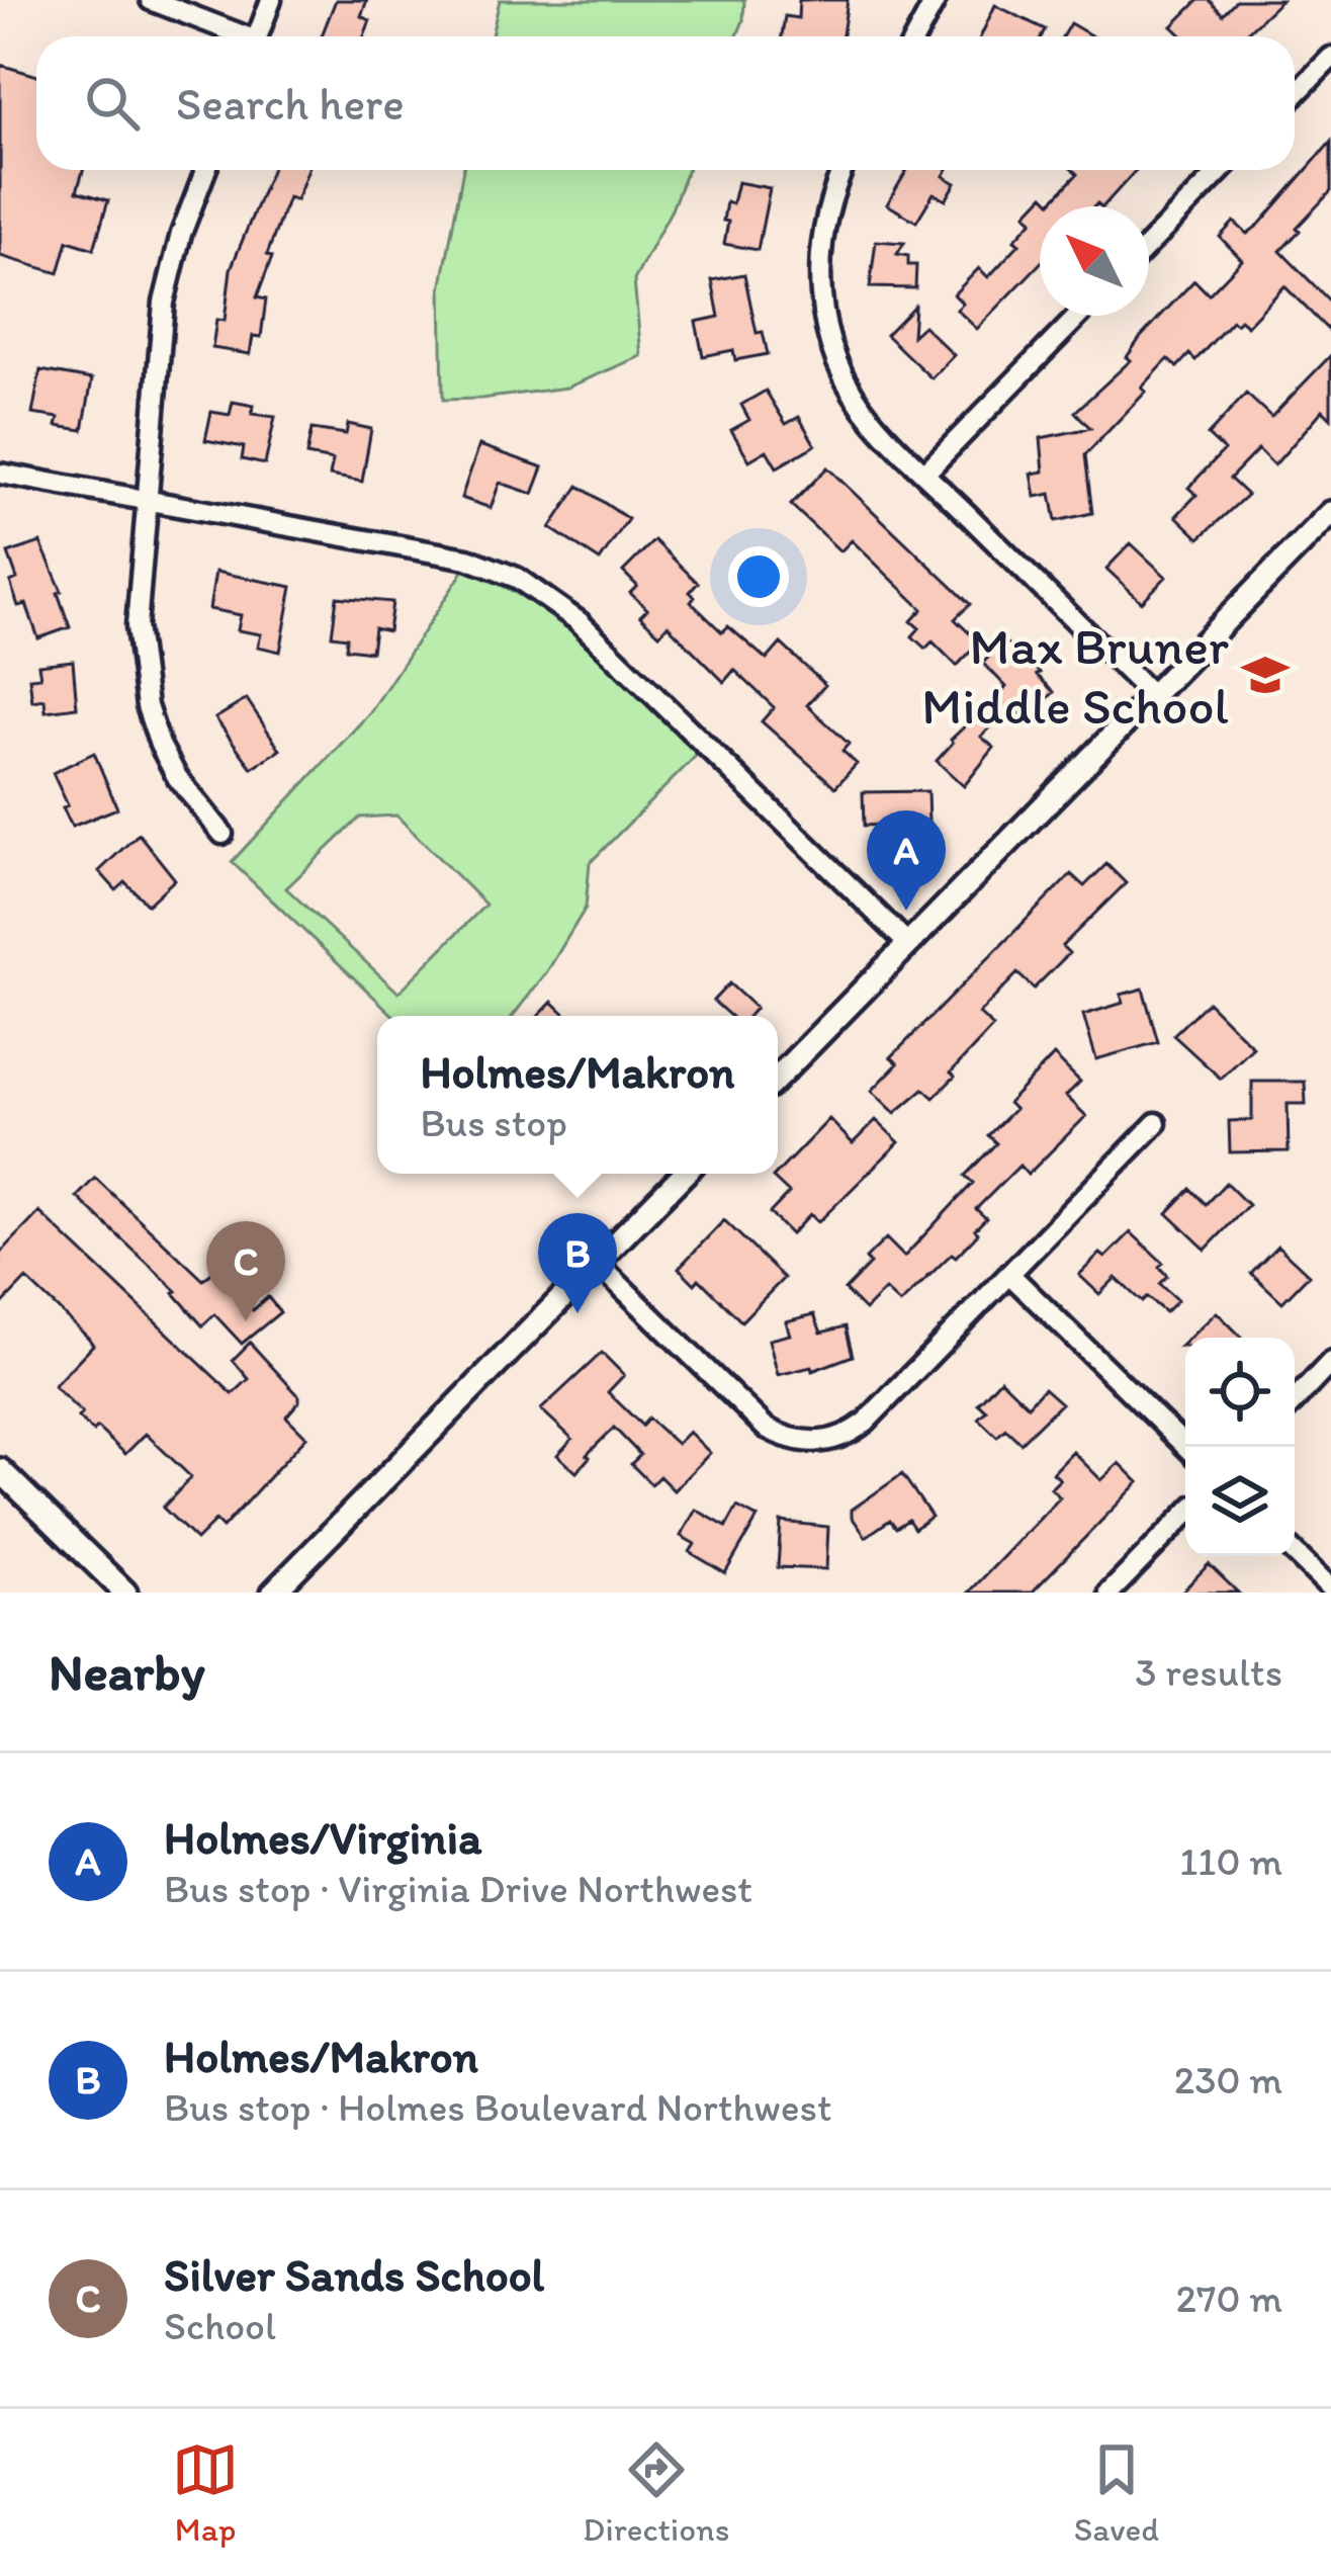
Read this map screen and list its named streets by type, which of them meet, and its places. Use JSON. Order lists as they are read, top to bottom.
{
  "places": {
    "school or university": ["Max Bruner Middle School"]
  },
  "north": "top left",
  "page": {
    "search": "Search here",
    "pins": ["A", "B", "C"],
    "popup": ["Holmes/Makron", "Bus stop"],
    "heading": ["Nearby", "3 results"],
    "list": [
      {
        "mark": "A",
        "name": "Holmes/Virginia",
        "note": "Bus stop · Virginia Drive Northwest",
        "value": "110 m"
      },
      {
        "mark": "B",
        "name": "Holmes/Makron",
        "note": "Bus stop · Holmes Boulevard Northwest",
        "value": "230 m"
      },
      {
        "mark": "C",
        "name": "Silver Sands School",
        "note": "School",
        "value": "270 m"
      }
    ],
    "nav": ["Map", "Directions", "Saved"]
  }
}
